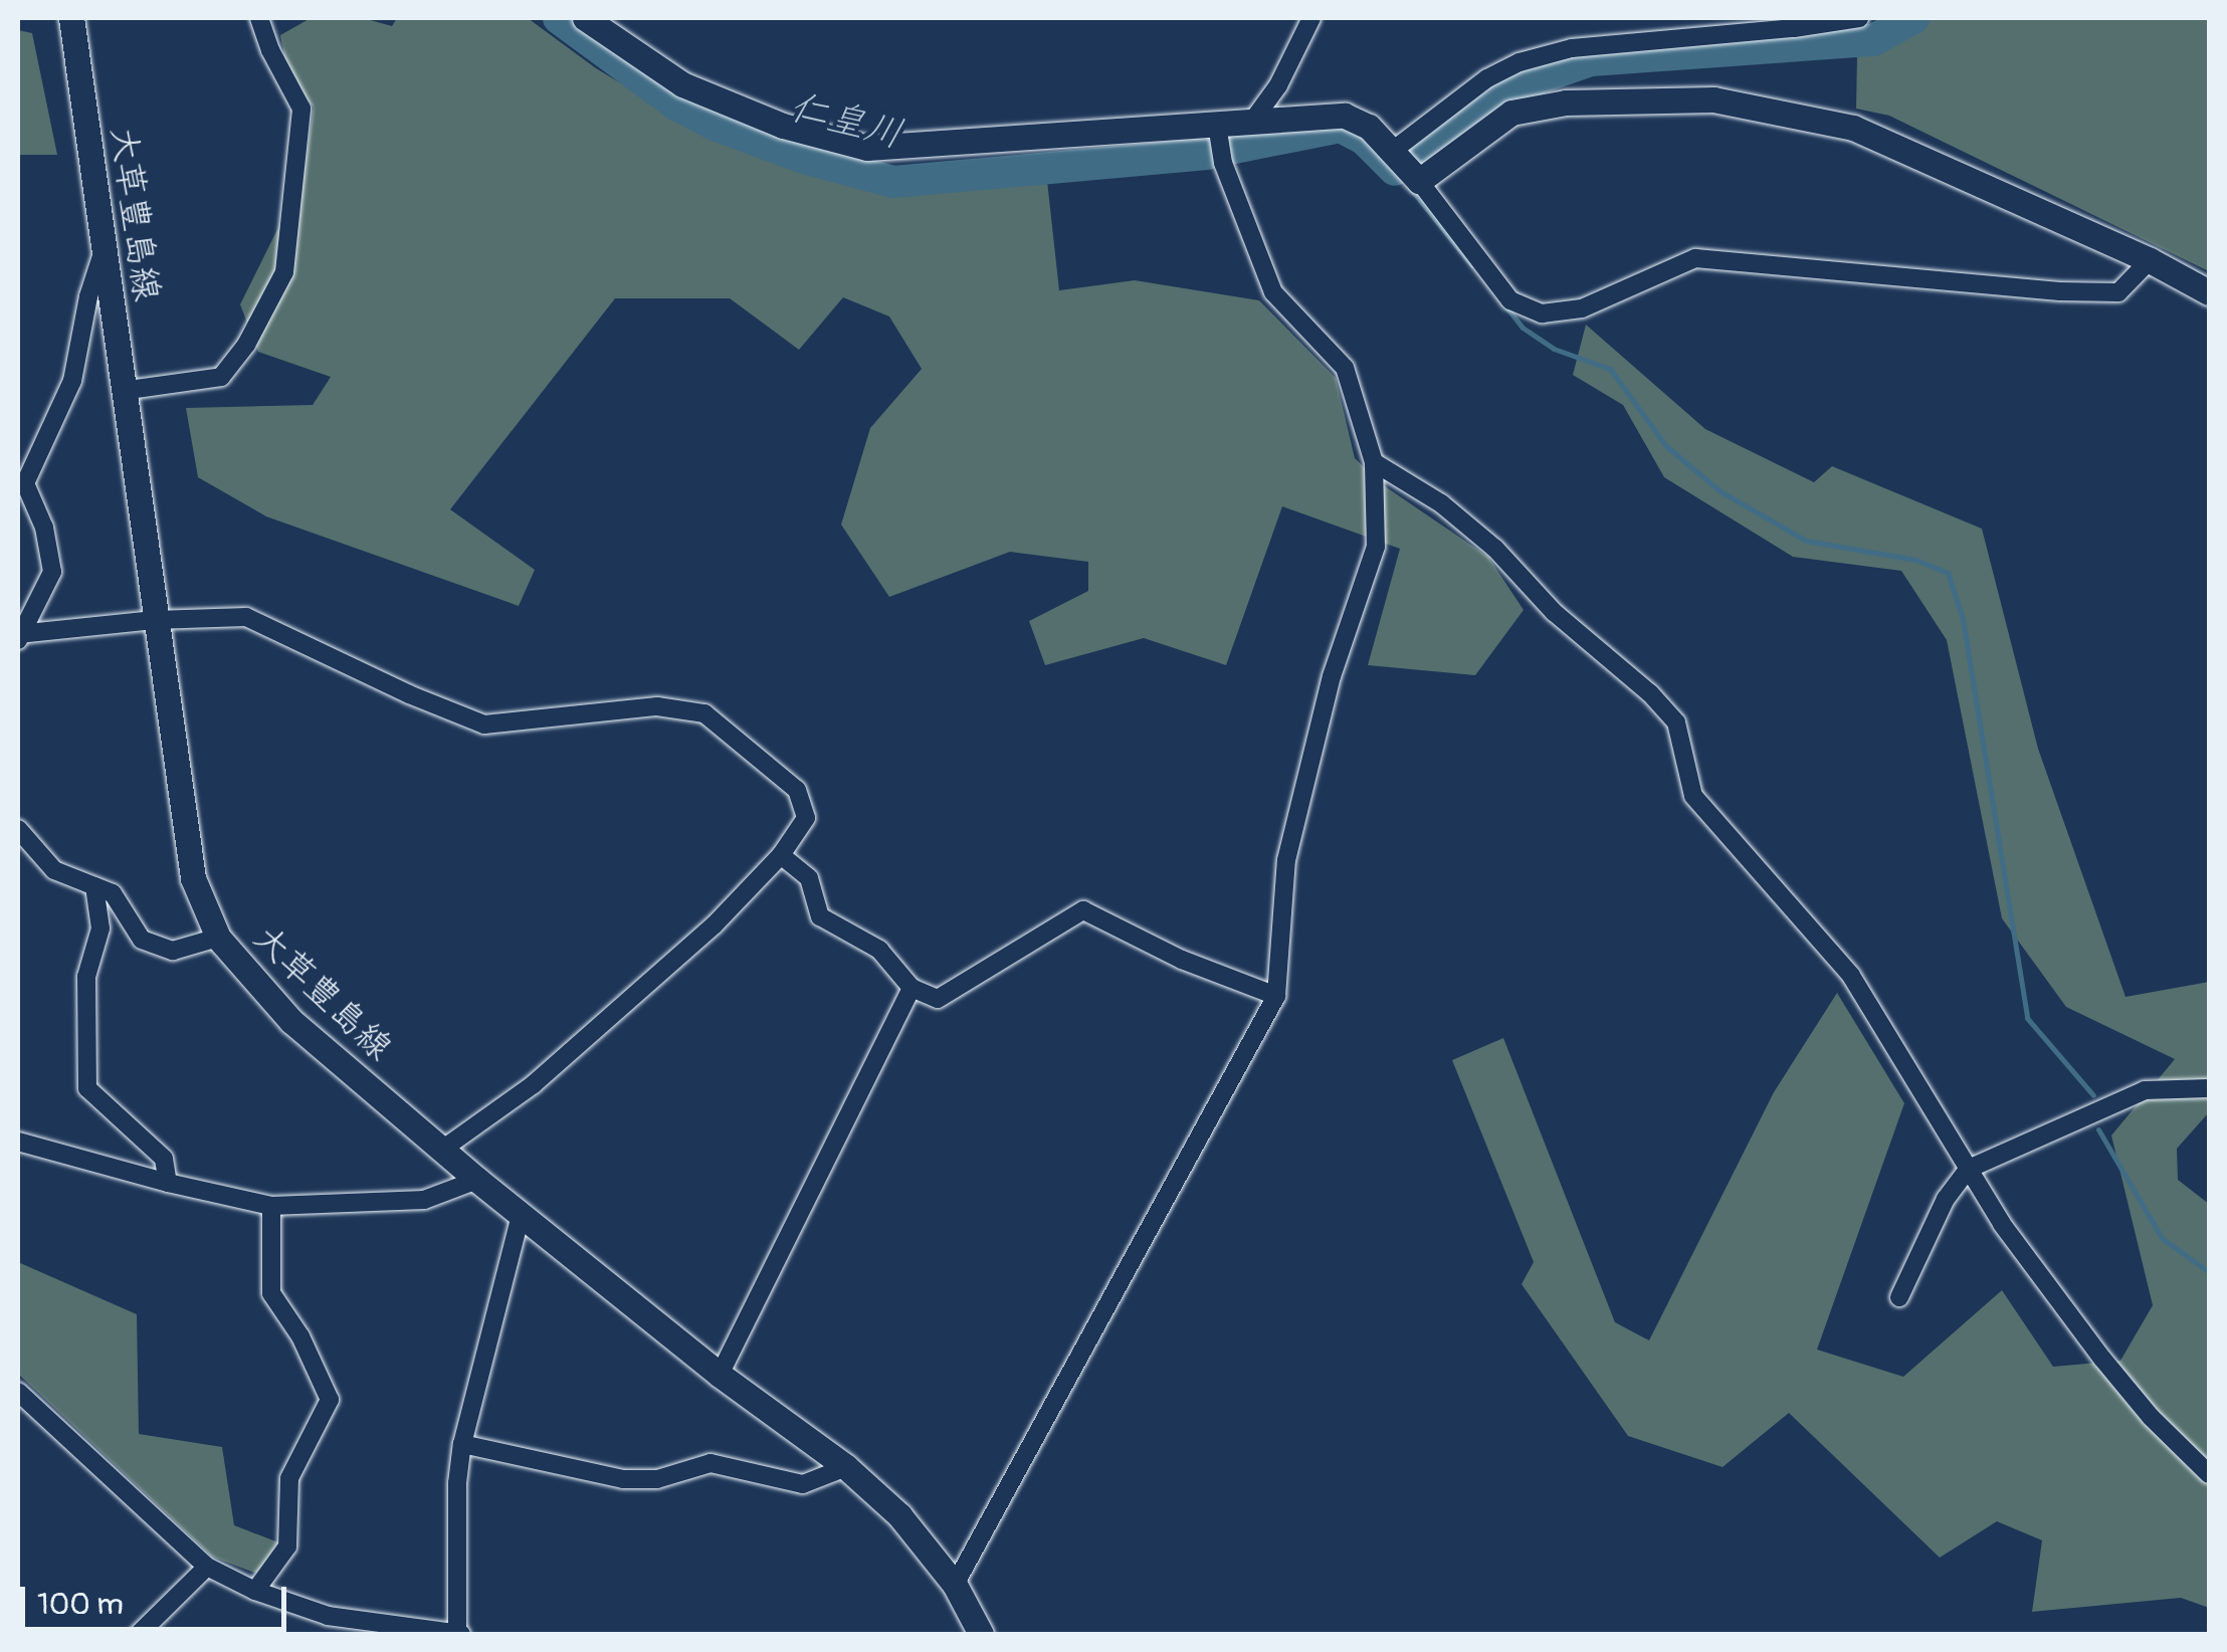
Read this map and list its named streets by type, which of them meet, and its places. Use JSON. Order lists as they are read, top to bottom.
{
  "streets": {
    "main road": ["大草豊島線"]
  },
  "water": ["仁皇川"],
  "scale_bar": "100 m"
}
